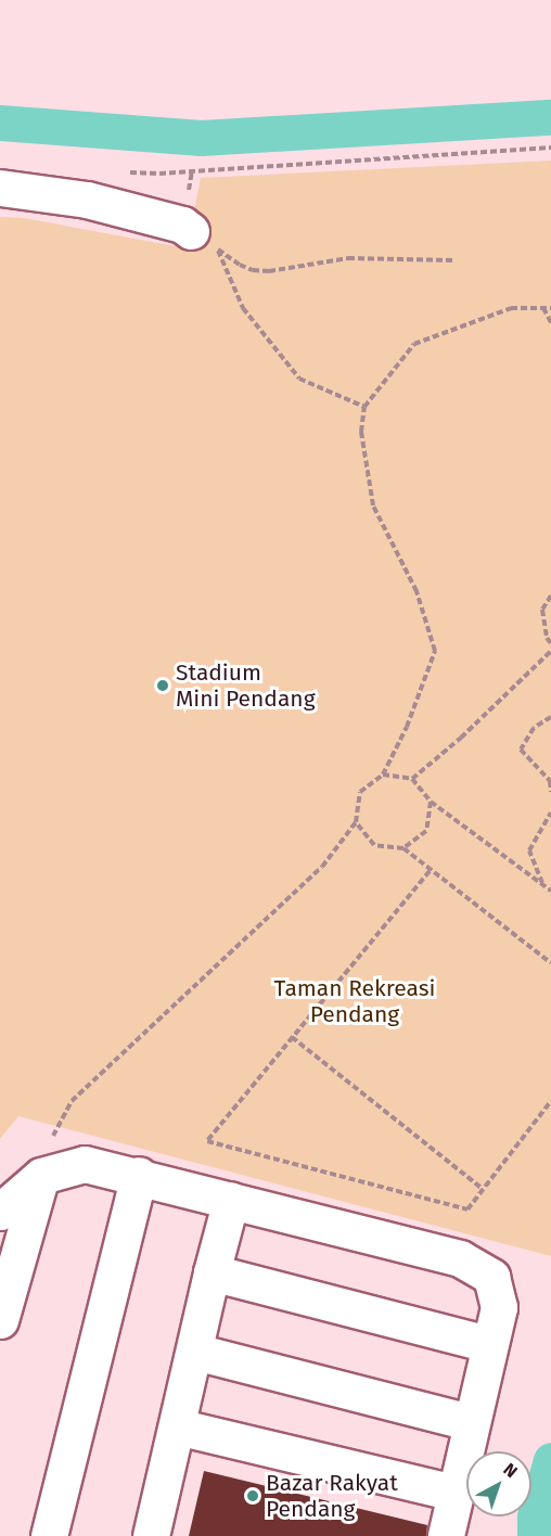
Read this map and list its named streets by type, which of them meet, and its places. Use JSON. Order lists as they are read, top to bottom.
{
  "parks": ["Taman Rekreasi Pendang"],
  "places": ["Stadium Mini Pendang", "Bazar Rakyat Pendang"],
  "north": "top right"
}
